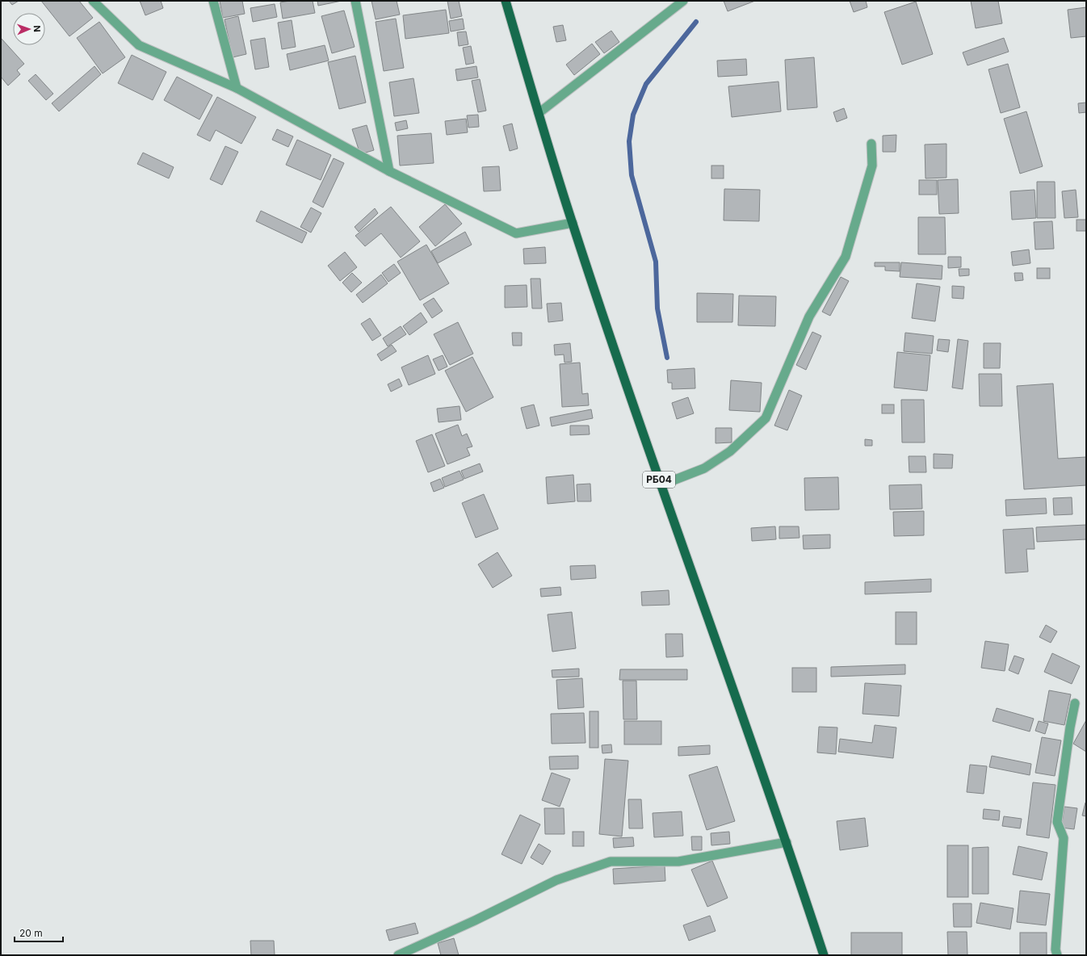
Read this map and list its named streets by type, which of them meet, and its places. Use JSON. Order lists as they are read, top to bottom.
{
  "streets": {
    "main road": ["РБ04"]
  },
  "scale_bar": "20 m",
  "north": "right"
}
